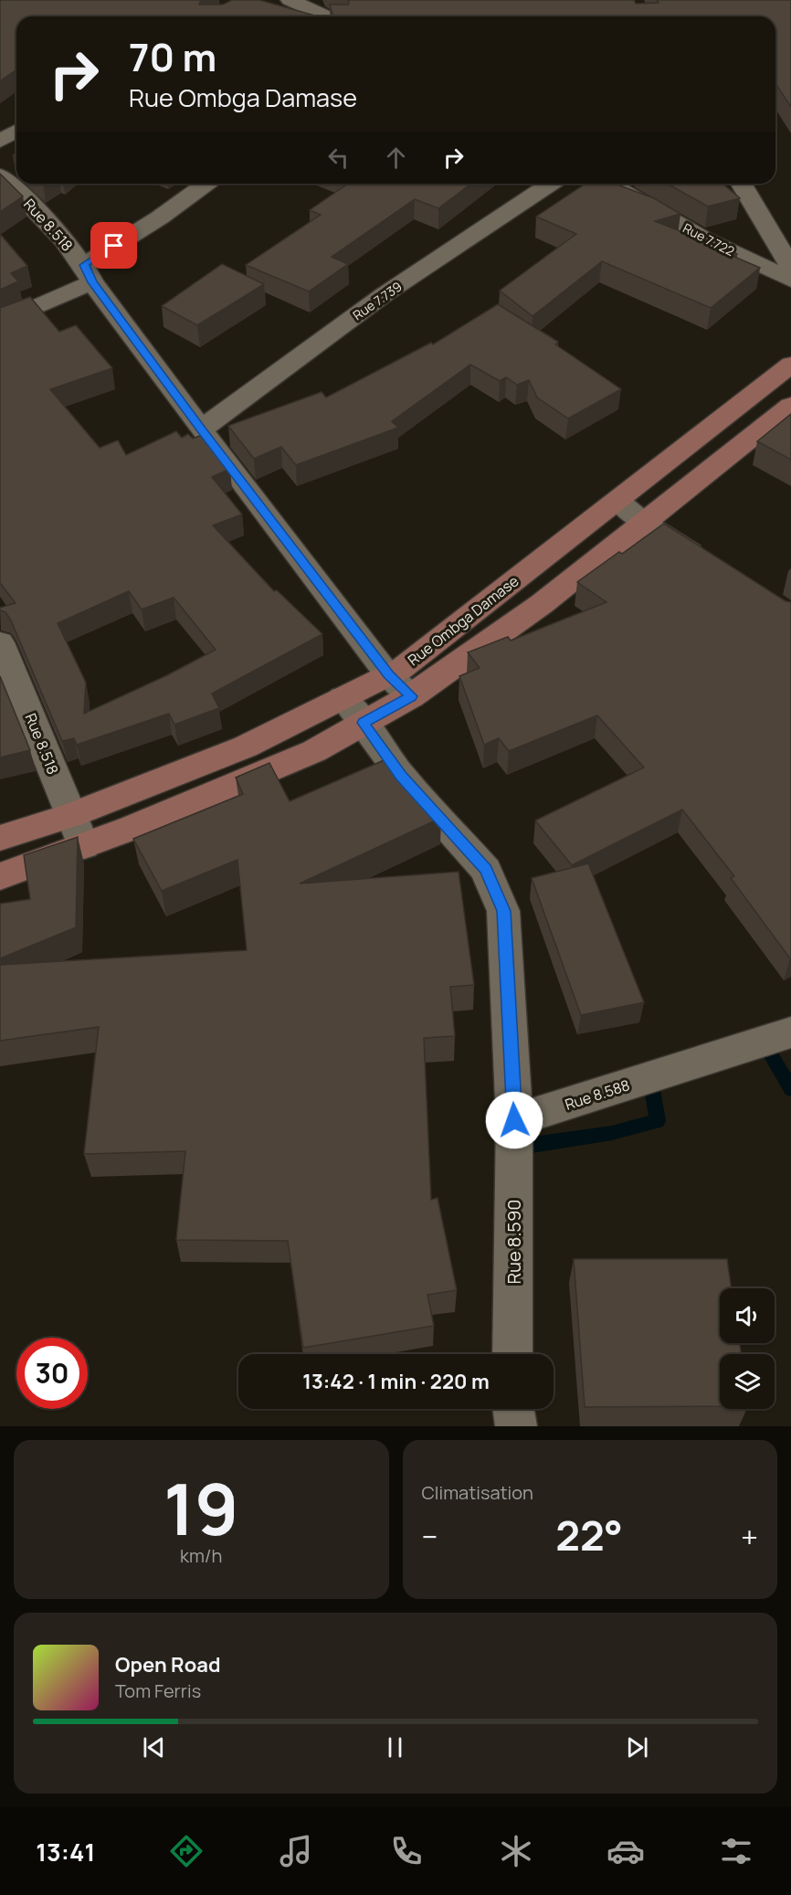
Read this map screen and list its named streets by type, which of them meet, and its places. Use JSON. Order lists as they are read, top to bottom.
{
  "streets": {
    "main road": ["Rue Ombga Damase"],
    "street": [
      "Rue 8.518",
      "Rue 7.722",
      "Rue 7.739",
      "Rue 8.588",
      "Rue 8.590"
    ]
  },
  "crossings": [
    ["Rue 8.518", "Rue 7.739"],
    ["Rue 8.518", "Rue Ombga Damase"],
    ["Rue 8.588", "Rue 8.590"]
  ],
  "page": {
    "turn": ["70 m", "Rue Ombga Damase"],
    "limit": "30",
    "trip": "13:42 · 1 min · 220 m",
    "tile": [
      ["19", "km/h"],
      "Climatisation"
    ],
    "heat": ["−", "22°", "+"],
    "song": ["Open Road", "Tom Ferris"],
    "tabs": "13:41"
  }
}
